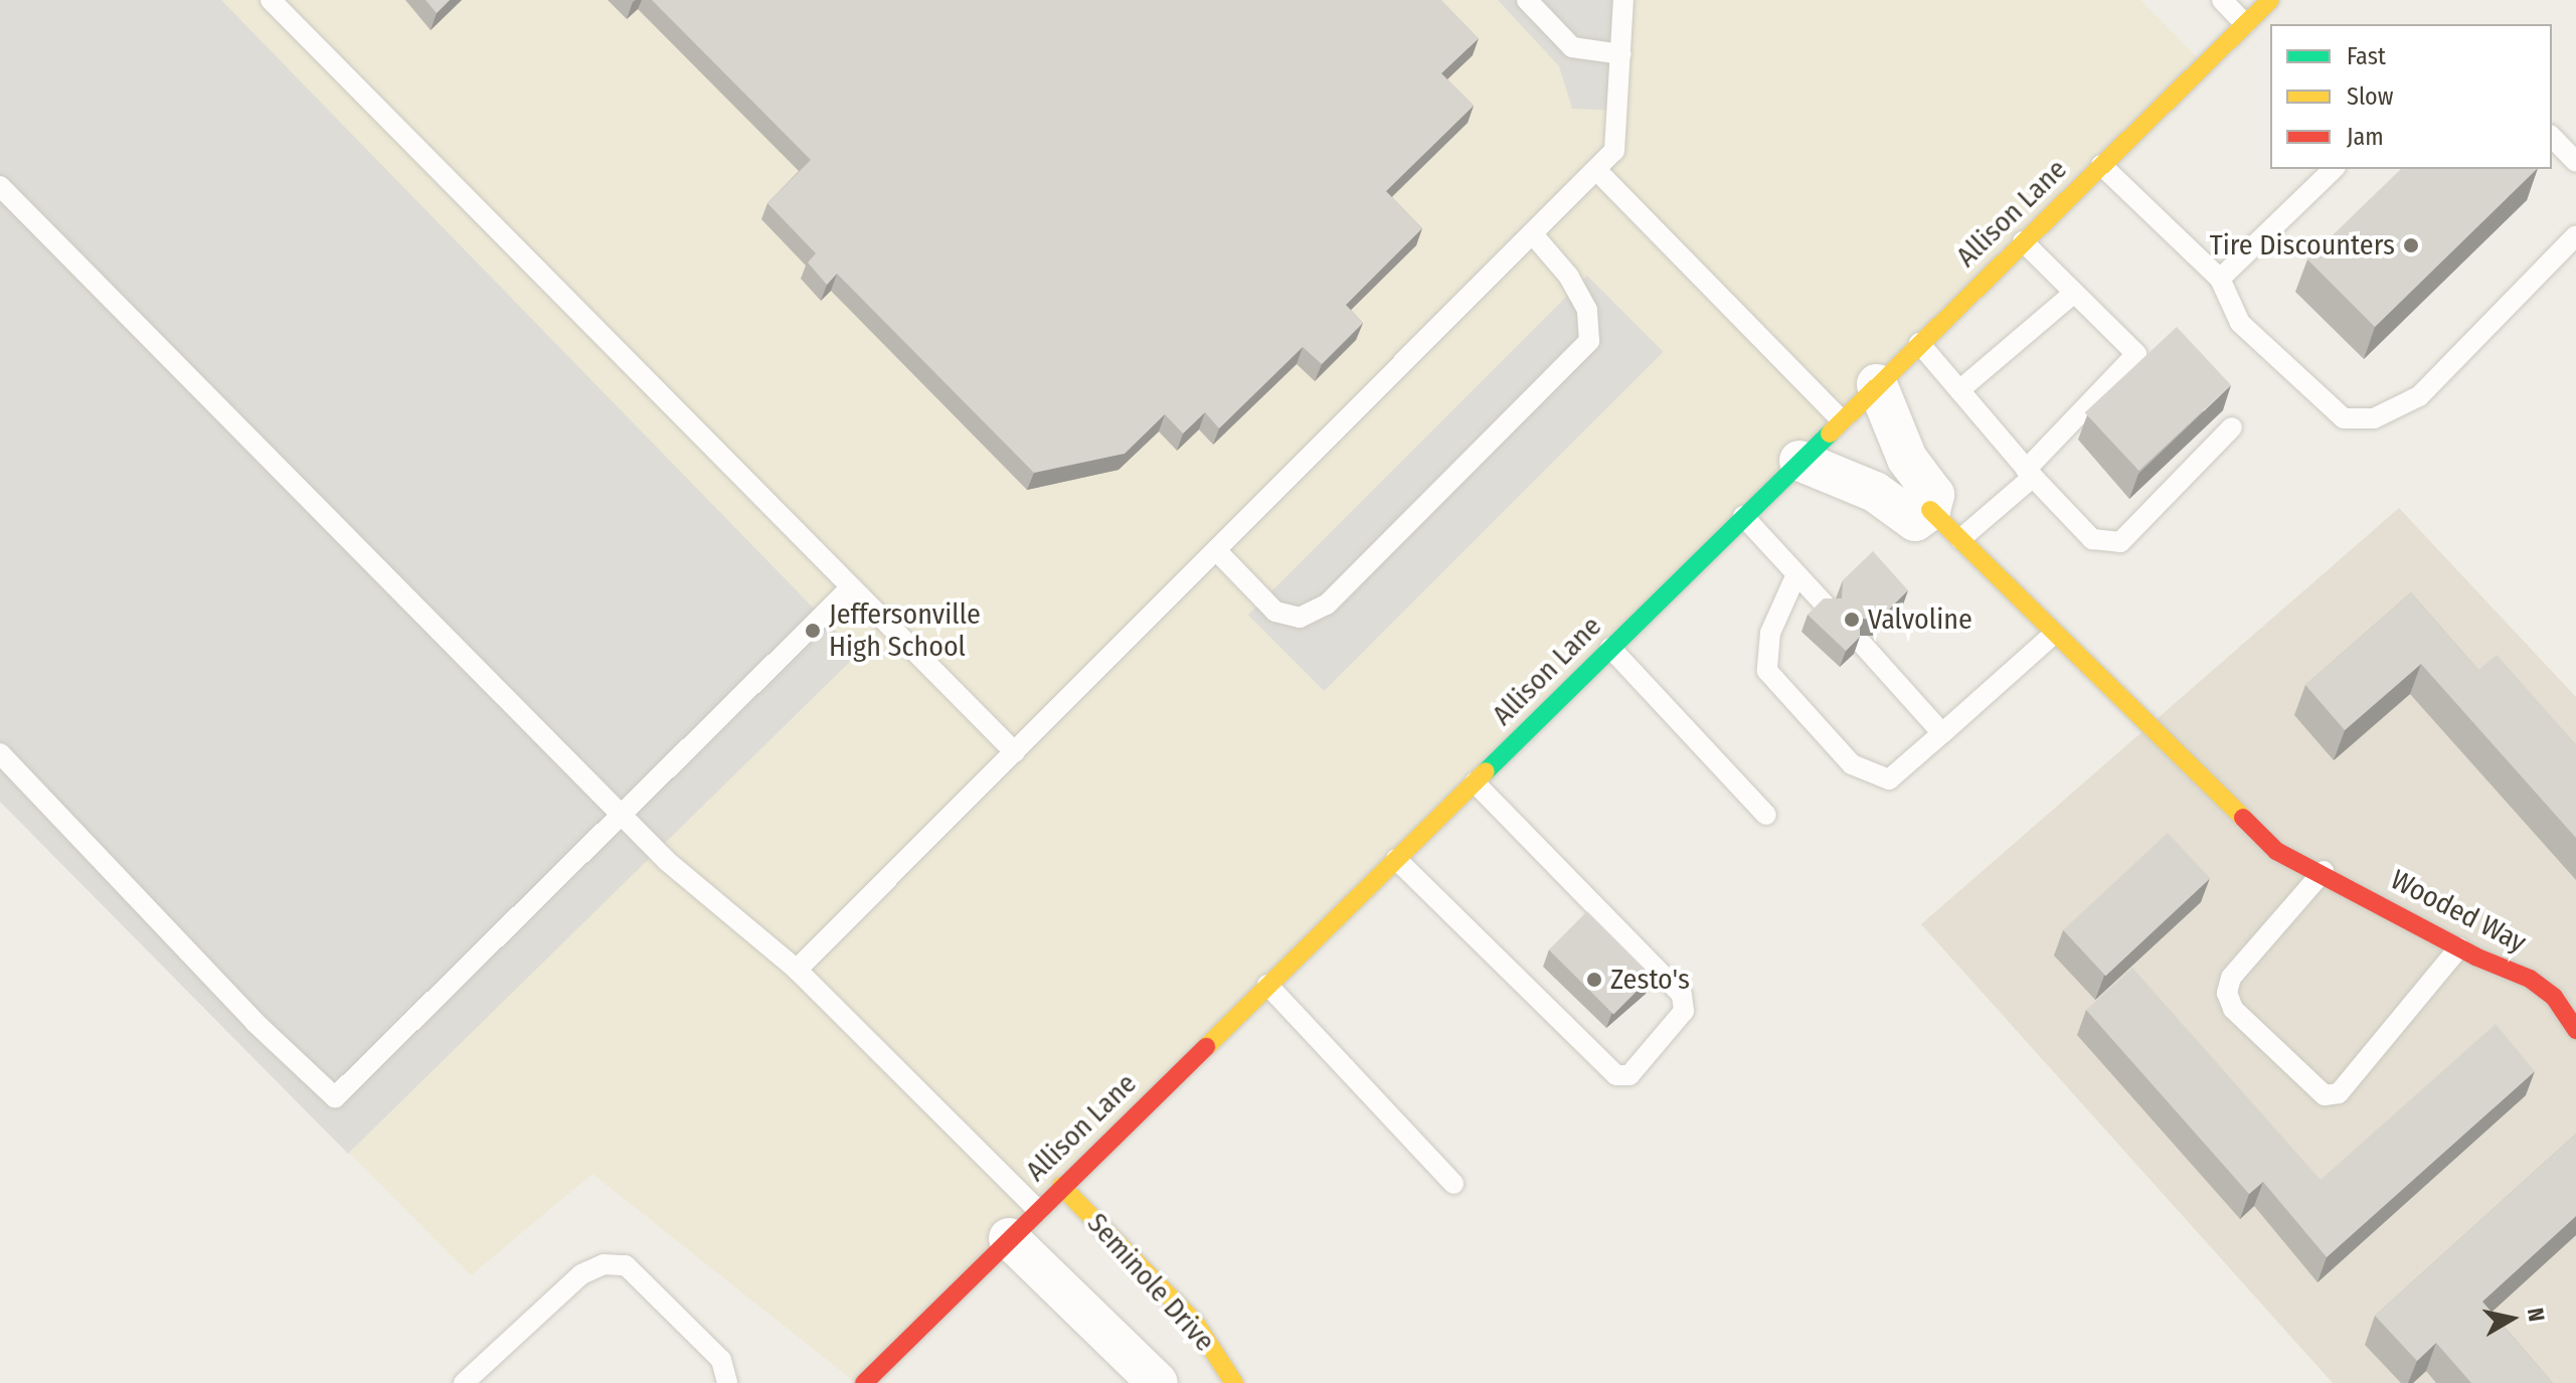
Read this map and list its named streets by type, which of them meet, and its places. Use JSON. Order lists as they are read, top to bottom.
{
  "streets": {
    "main road": ["Allison Lane", "Wooded Way", "Seminole Drive"]
  },
  "crossings": [
    ["Allison Lane", "Seminole Drive"]
  ],
  "places": [
    "Tire Discounters",
    "Valvoline",
    "Jeffersonville High School",
    "Zesto's"
  ],
  "legend": ["Fast", "Slow", "Jam"],
  "north": "right"
}
